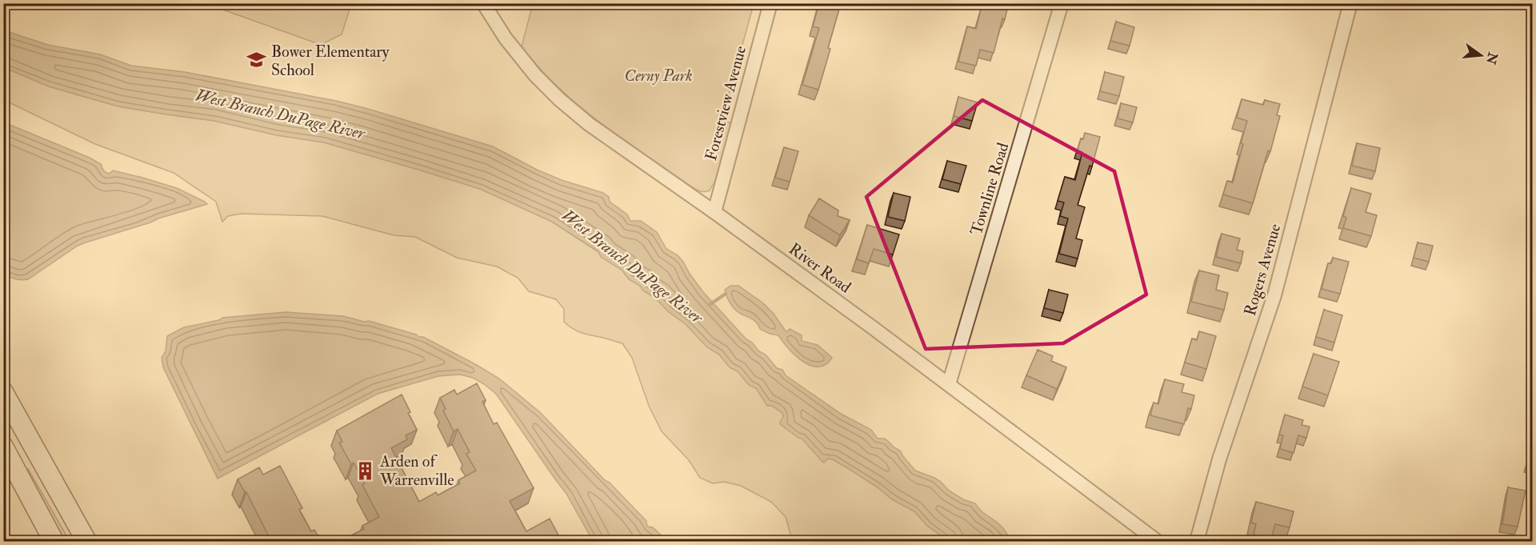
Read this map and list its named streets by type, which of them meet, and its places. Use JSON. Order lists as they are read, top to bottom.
{
  "streets": {
    "street": [
      "Forestview Avenue",
      "Townline Road",
      "River Road",
      "Rogers Avenue"
    ]
  },
  "crossings": [
    ["Forestview Avenue", "River Road"],
    ["Townline Road", "River Road"]
  ],
  "water": ["West Branch DuPage River"],
  "parks": ["Cerny Park"],
  "places": {
    "school or university": ["Bower Elementary School"],
    "building": ["Arden of Warrenville"]
  },
  "north": "right"
}
